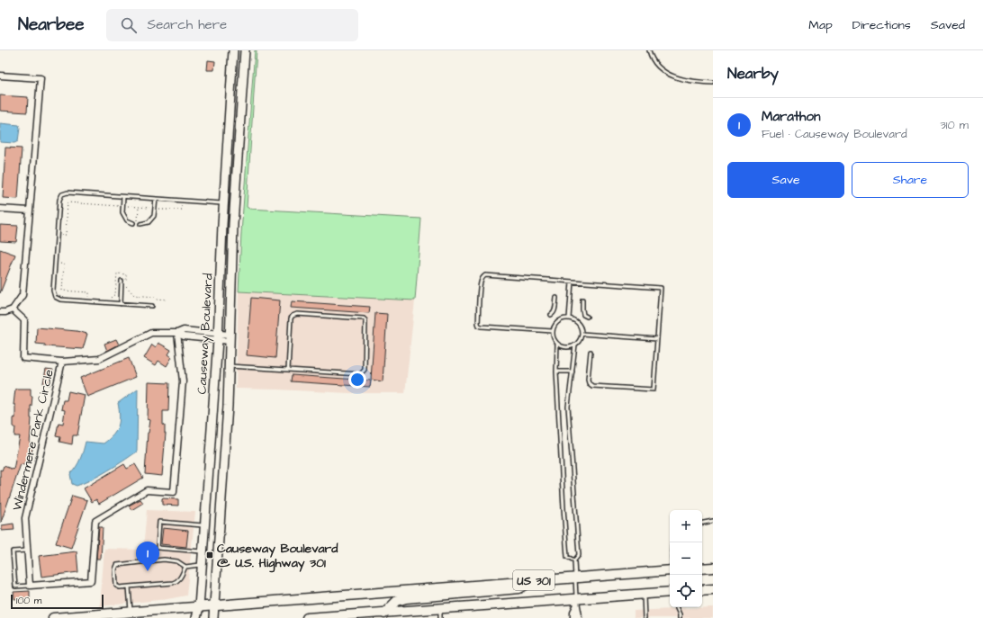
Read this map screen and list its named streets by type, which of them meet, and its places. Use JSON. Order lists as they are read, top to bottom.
{
  "streets": {
    "main road": ["Causeway Boulevard", "US 301"],
    "street": ["Windermere Park Circle"]
  },
  "crossings": [
    ["Causeway Boulevard", "US 301"]
  ],
  "places": {
    "transit": ["Causeway Boulevard @ U.S. Highway 301"]
  },
  "scale_bar": "100 m",
  "page": {
    "header": "Nearbee",
    "search": "Search here",
    "nav": ["Map", "Directions", "Saved"],
    "heading": "Nearby",
    "list": [
      {
        "mark": "1",
        "name": "Marathon",
        "note": "Fuel · Causeway Boulevard",
        "value": "310 m"
      }
    ],
    "buttons": ["Save", "Share"],
    "map_buttons": ["+", "−"],
    "pins": "1",
    "scale": "100 m"
  }
}
